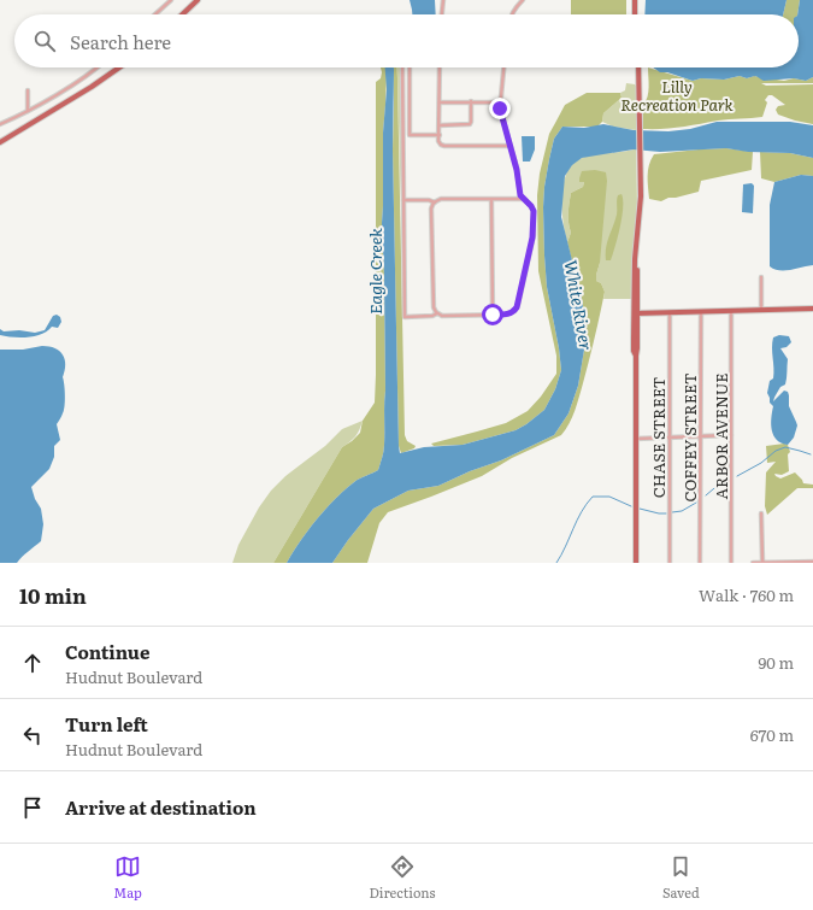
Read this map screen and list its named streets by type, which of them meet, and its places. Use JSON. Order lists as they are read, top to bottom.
{
  "streets": {
    "street": ["ARBOR AVENUE", "CHASE STREET", "COFFEY STREET"]
  },
  "water": ["Eagle Creek", "White River"],
  "parks": ["Lilly Recreation Park"],
  "page": {
    "search": "Search here",
    "heading": ["10 min", "Walk · 760 m"],
    "list": [
      ["Continue", "Hudnut Boulevard", "90 m"],
      ["Turn left", "Hudnut Boulevard", "670 m"],
      "Arrive at destination"
    ],
    "nav": ["Map", "Directions", "Saved"]
  }
}
